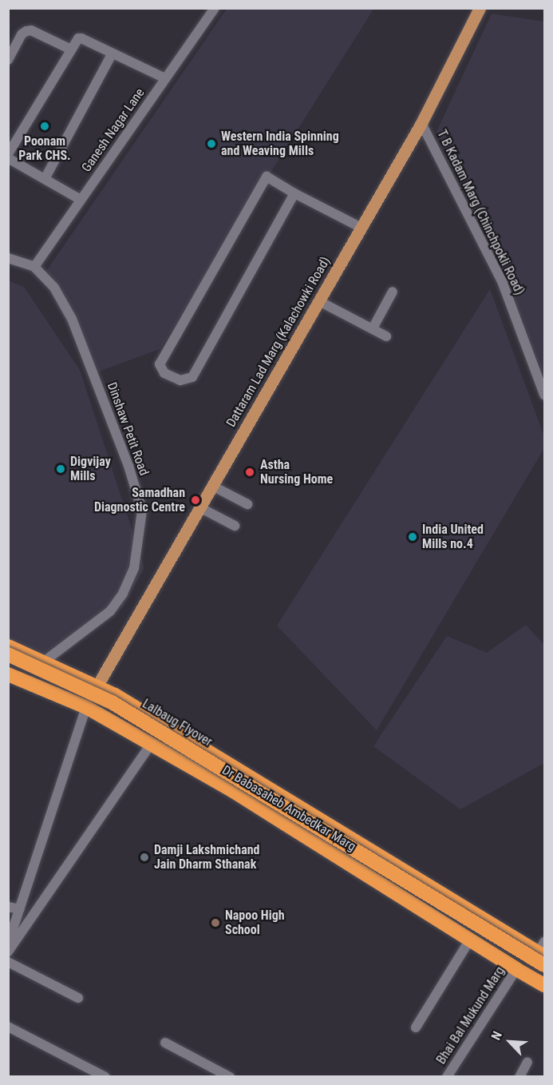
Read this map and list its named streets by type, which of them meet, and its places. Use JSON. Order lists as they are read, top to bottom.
{
  "streets": {
    "highway": ["Lalbaug Flyover", "Dr Babasaheb Ambedkar Marg"],
    "main road": ["Dattaram Lad Marg (Kalachowki Road)"],
    "street": [
      "Ganesh Nagar Lane",
      "T B Kadam Marg (Chinchpokli Road)",
      "Dinshaw Petit Road",
      "Bhai Bal Mukund Marg"
    ]
  },
  "crossings": [
    ["Ganesh Nagar Lane", "Dinshaw Petit Road"],
    ["T B Kadam Marg (Chinchpokli Road)", "Dattaram Lad Marg (Kalachowki Road)"],
    ["Dattaram Lad Marg (Kalachowki Road)", "Dr Babasaheb Ambedkar Marg"],
    ["Dr Babasaheb Ambedkar Marg", "Bhai Bal Mukund Marg"]
  ],
  "places": [
    "Poonam Park CHS.",
    "Western India Spinning and Weaving Mills",
    "Digvijay Mills",
    "Astha Nursing Home",
    "Samadhan Diagnostic Centre",
    "India United Mills no.4",
    "Damji Lakshmichand Jain Dharm Sthanak",
    "Napoo High School"
  ],
  "north": "top left"
}
